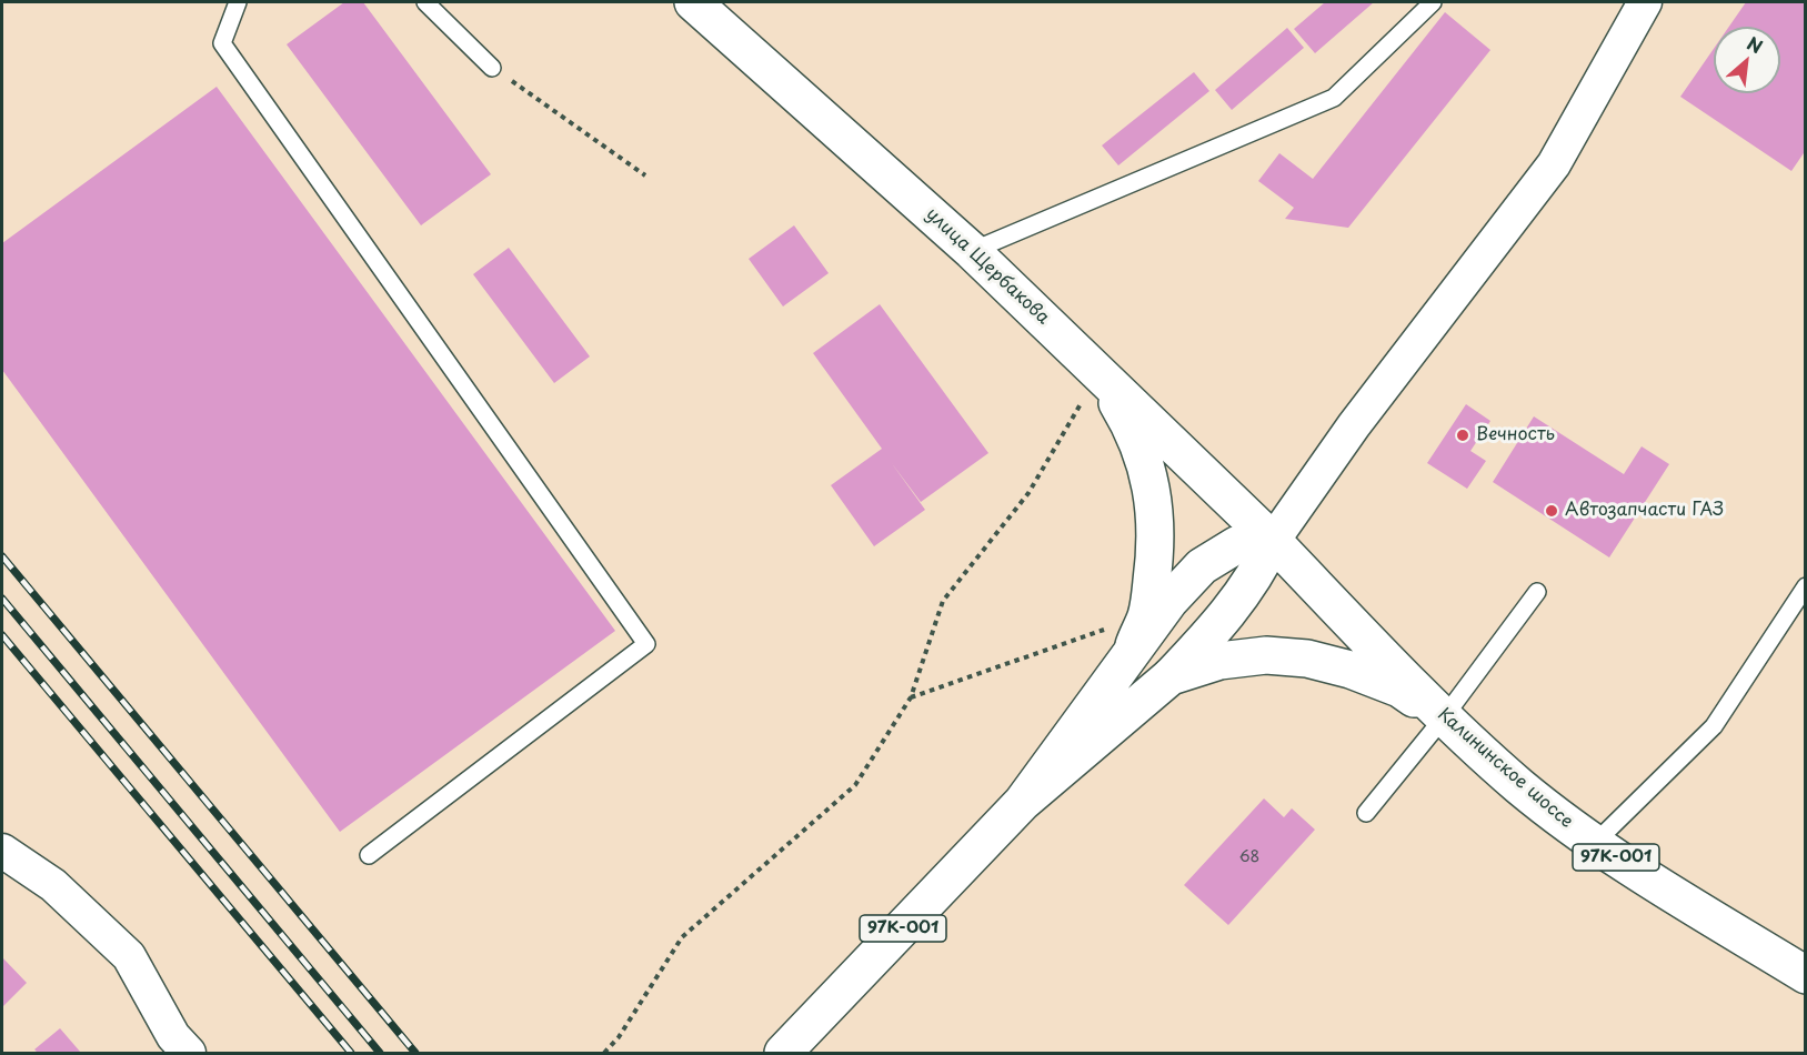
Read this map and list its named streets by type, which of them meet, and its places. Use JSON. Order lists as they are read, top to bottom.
{
  "streets": {
    "main road": ["улица Щербакова", "Калининское шоссе", "97К-001"]
  },
  "crossings": [
    ["улица Щербакова", "Калининское шоссе"],
    ["улица Щербакова", "97К-001"],
    ["Калининское шоссе", "97К-001"]
  ],
  "places": ["Вечность", "Автозапчасти ГАЗ"],
  "house_numbers": ["68"],
  "north": "top right"
}
